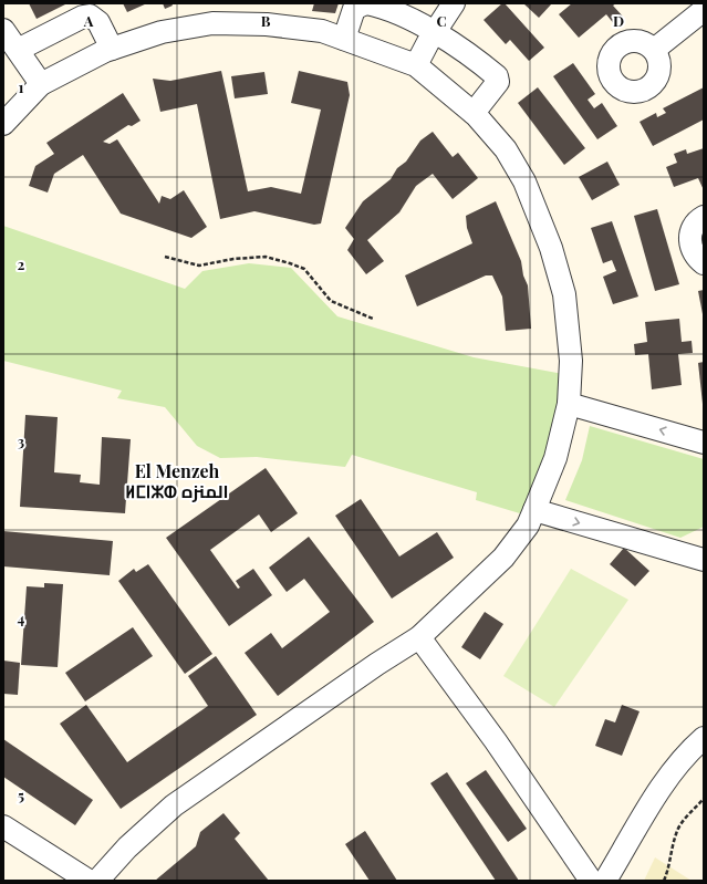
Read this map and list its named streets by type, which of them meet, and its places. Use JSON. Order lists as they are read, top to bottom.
{
  "districts": ["El Menzeh ⵍⵎⵏⵣⵀ المنزه"],
  "grid": {
    "columns": [
      "A",
      "B",
      "C",
      "D"
    ],
    "rows": [
      "1",
      "2",
      "3",
      "4",
      "5"
    ]
  }
}
